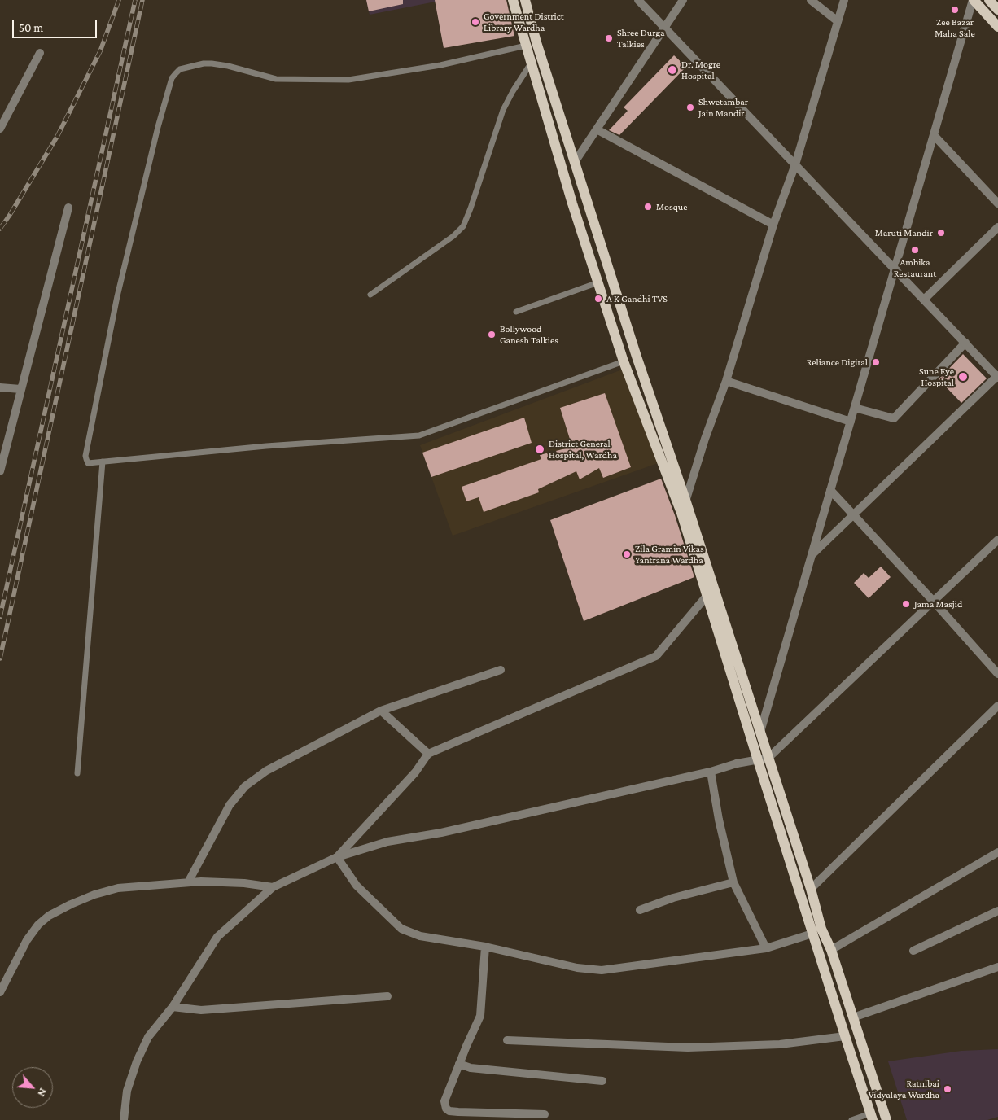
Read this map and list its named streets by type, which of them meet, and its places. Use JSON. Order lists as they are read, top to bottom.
{
  "places": [
    "Zee Bazar Maha Sale",
    "Government District Library Wardha",
    "Shree Durga Talkies",
    "Dr. Mogre Hospital",
    "Shwetambar Jain Mandir",
    "Mosque",
    "Maruti Mandir",
    "Ambika Restaurant",
    "A K Gandhi TVS",
    "Bollywood Ganesh Talkies",
    "Reliance Digital",
    "Sune Eye Hospital",
    "District General Hospital, Wardha",
    "Zila Gramin Vikas Yantrana Wardha",
    "Jama Masjid",
    "Ratnibai Vidyalaya Wardha"
  ],
  "scale_bar": "50 m",
  "north": "bottom right"
}
